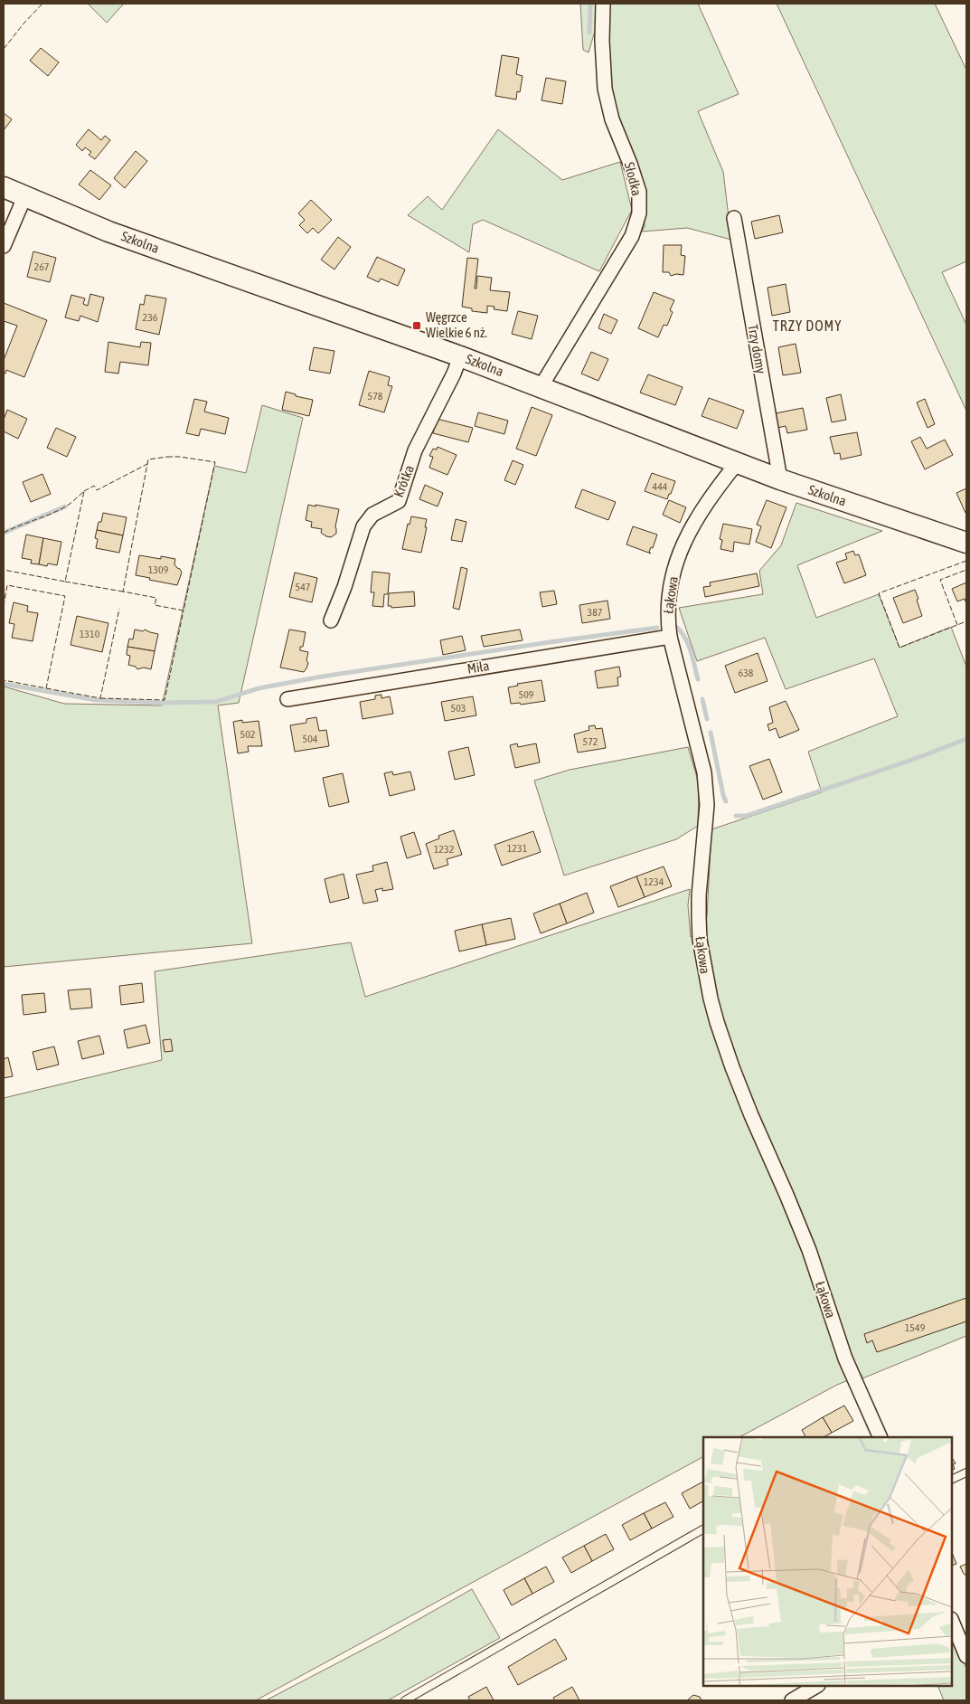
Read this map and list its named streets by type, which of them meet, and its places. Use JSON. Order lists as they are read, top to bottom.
{
  "streets": {
    "street": [
      "Słodka",
      "Szkolna",
      "Trzy domy",
      "Krótka",
      "Łąkowa",
      "Miła"
    ]
  },
  "crossings": [
    ["Słodka", "Szkolna"],
    ["Szkolna", "Trzy domy"],
    ["Szkolna", "Krótka"],
    ["Szkolna", "Łąkowa"],
    ["Łąkowa", "Miła"]
  ],
  "districts": ["TRZY DOMY"],
  "places": {
    "transit": ["Węgrzce Wielkie 6 nż."]
  },
  "house_numbers": [
    "267",
    "236",
    "578",
    "444",
    "1309",
    "547",
    "387",
    "1310",
    "638",
    "509",
    "503",
    "502",
    "504",
    "572",
    "1231",
    "1232",
    "1234",
    "1549"
  ]
}
